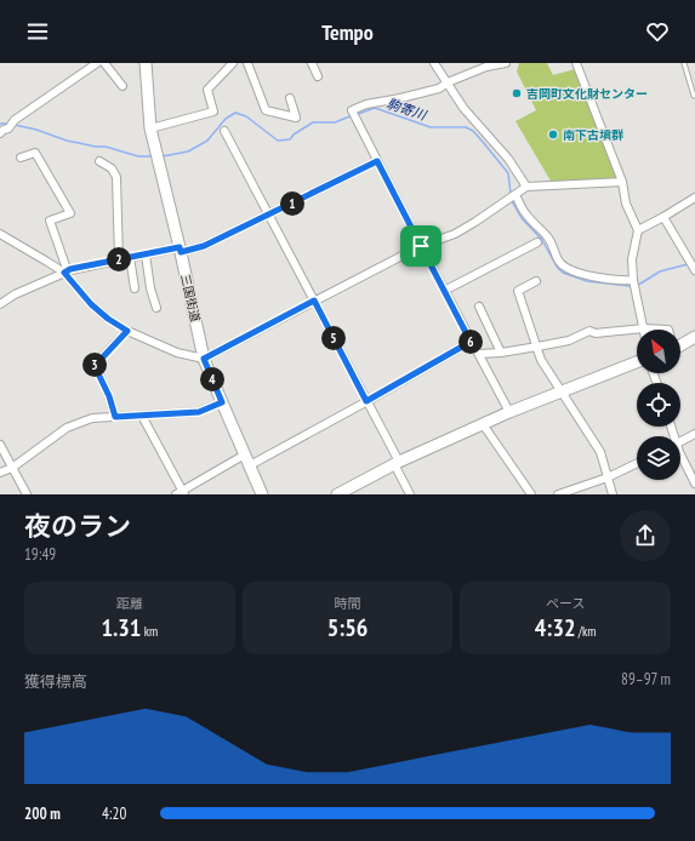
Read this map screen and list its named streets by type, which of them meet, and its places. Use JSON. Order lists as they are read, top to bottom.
{
  "streets": {
    "street": ["三国街道"]
  },
  "water": ["駒寄川"],
  "places": ["吉岡町文化財センター", "南下古墳群"],
  "north": "top left",
  "page": {
    "header": "Tempo",
    "pins": [
      "1",
      "2",
      "5",
      "6",
      "3",
      "4"
    ],
    "heading": ["夜のラン", "19:49"],
    "stats": [
      ["距離", "1.31 km"],
      ["時間", "5:56"],
      ["ペース", "4:32 /km"]
    ],
    "chart": ["獲得標高", "89–97 m"],
    "list": [
      {
        "name": "200 m",
        "note": "4:20"
      }
    ]
  }
}
